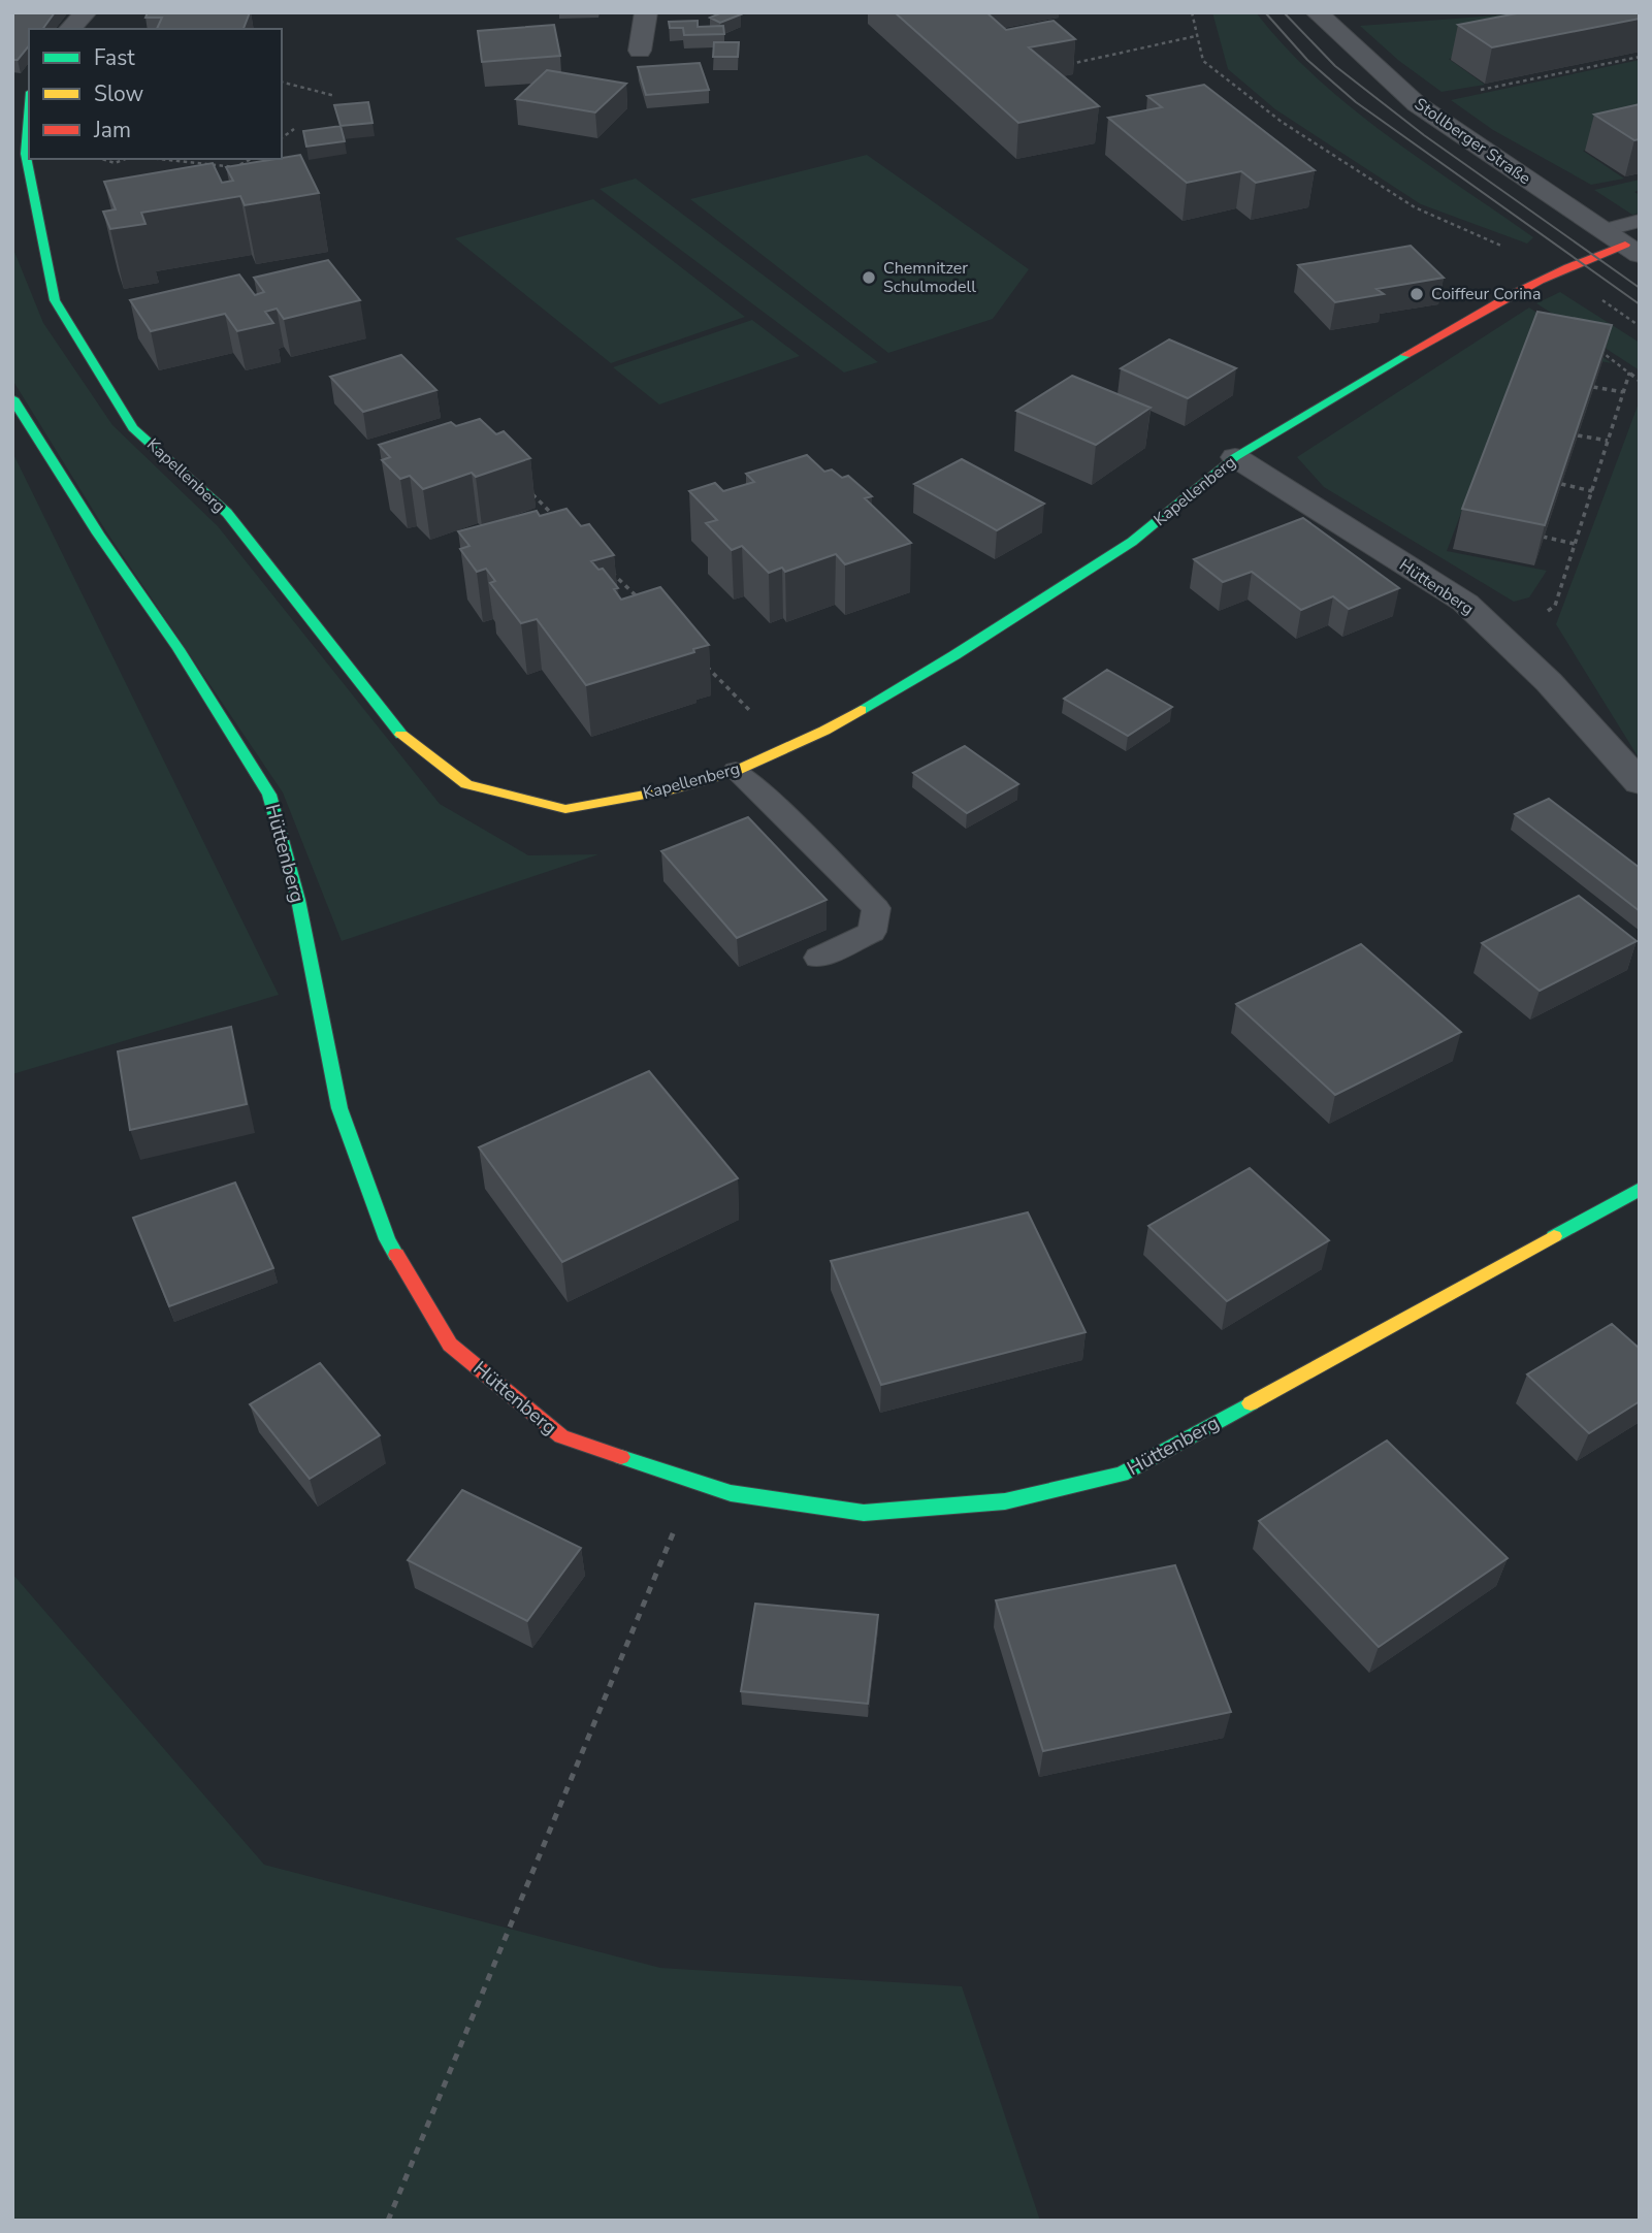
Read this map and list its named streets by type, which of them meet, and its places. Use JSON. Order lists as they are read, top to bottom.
{
  "streets": {
    "street": ["Stollberger Straße", "Kapellenberg", "Hüttenberg"]
  },
  "crossings": [
    ["Stollberger Straße", "Kapellenberg"],
    ["Kapellenberg", "Hüttenberg"]
  ],
  "places": ["Chemnitzer Schulmodell", "Coiffeur Corina"],
  "legend": ["Fast", "Slow", "Jam"]
}
